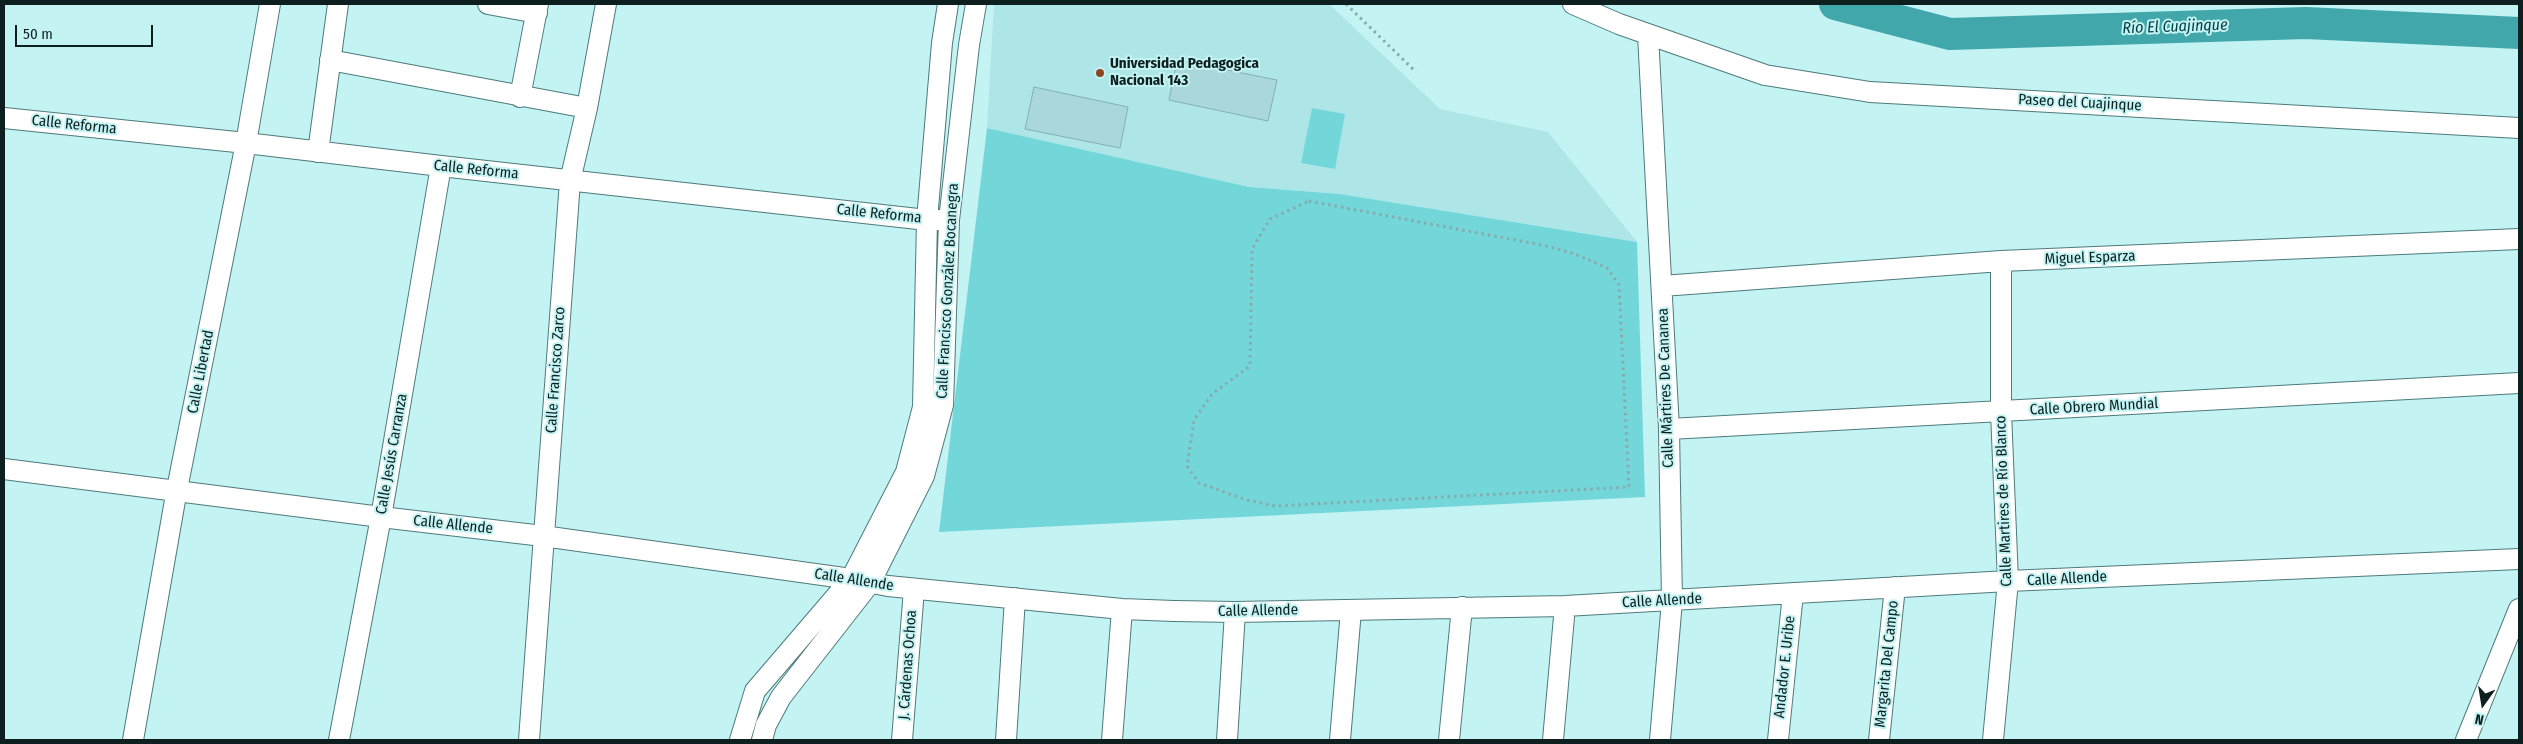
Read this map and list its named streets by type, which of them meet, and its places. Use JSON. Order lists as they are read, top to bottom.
{
  "streets": {
    "street": [
      "Paseo del Cuajinque",
      "Calle Reforma",
      "Miguel Esparza",
      "Calle Francisco González Bocanegra",
      "Calle Francisco Zarco",
      "Calle Libertad",
      "Calle Mártires De Cananea",
      "Calle Obrero Mundial",
      "Calle Jesús Carranza",
      "Calle Martires de Río Blanco",
      "Calle Allende",
      "Margarita Del Campo",
      "J. Cárdenas Ochoa",
      "Andador E. Uribe"
    ]
  },
  "crossings": [
    ["Paseo del Cuajinque", "Calle Mártires De Cananea"],
    ["Calle Reforma", "Calle Francisco González Bocanegra"],
    ["Calle Reforma", "Calle Francisco Zarco"],
    ["Calle Reforma", "Calle Libertad"],
    ["Calle Reforma", "Calle Jesús Carranza"],
    ["Miguel Esparza", "Calle Mártires De Cananea"],
    ["Miguel Esparza", "Calle Martires de Río Blanco"],
    ["Calle Francisco González Bocanegra", "Calle Allende"],
    ["Calle Francisco Zarco", "Calle Allende"],
    ["Calle Libertad", "Calle Allende"],
    ["Calle Mártires De Cananea", "Calle Obrero Mundial"],
    ["Calle Mártires De Cananea", "Calle Allende"],
    ["Calle Obrero Mundial", "Calle Martires de Río Blanco"],
    ["Calle Jesús Carranza", "Calle Allende"],
    ["Calle Martires de Río Blanco", "Calle Allende"],
    ["Calle Allende", "Margarita Del Campo"],
    ["Calle Allende", "J. Cárdenas Ochoa"],
    ["Calle Allende", "Andador E. Uribe"]
  ],
  "water": ["Río El Cuajinque"],
  "places": ["Universidad Pedagogica Nacional 143"],
  "scale_bar": "50 m",
  "north": "bottom"
}
